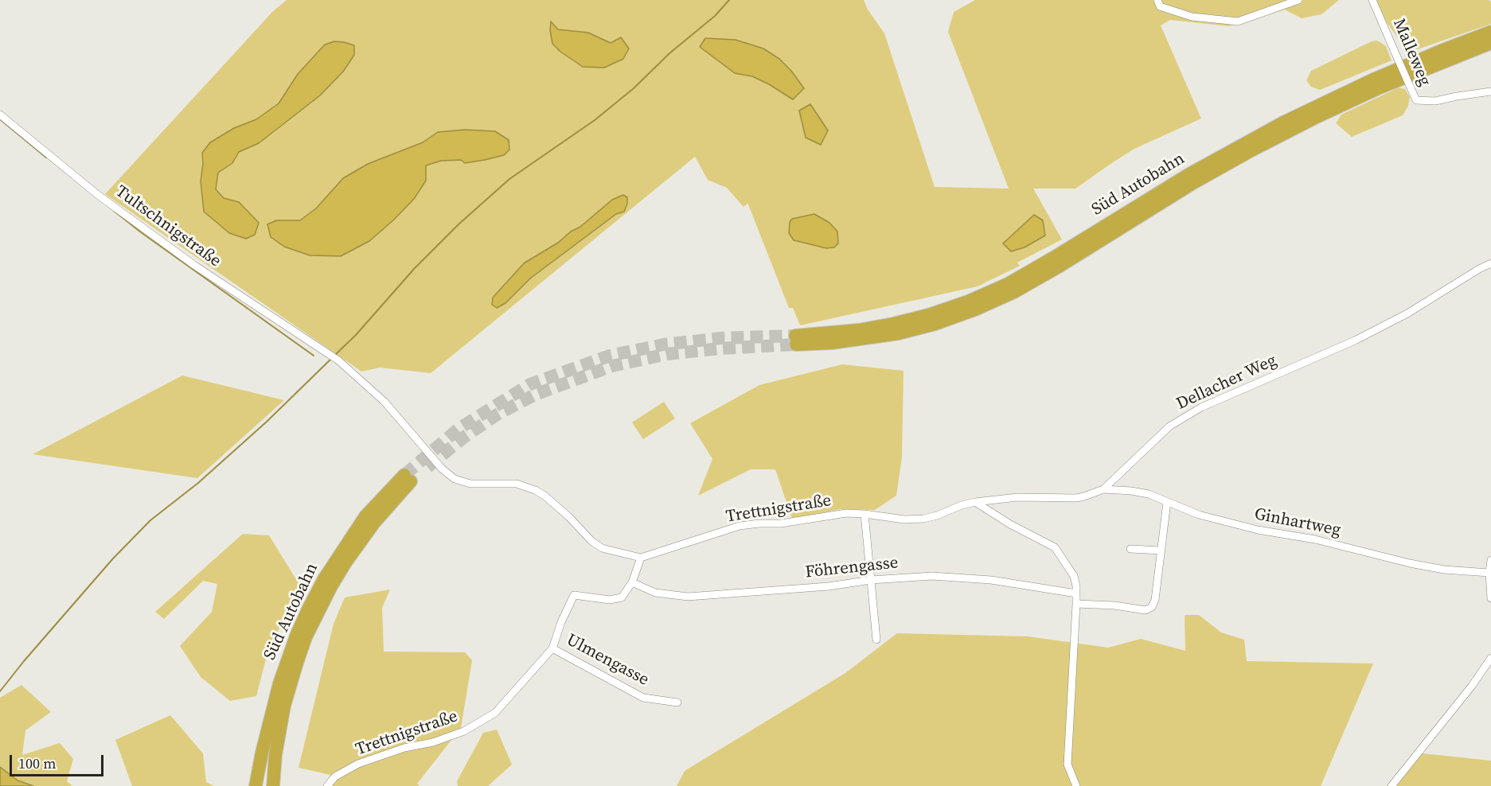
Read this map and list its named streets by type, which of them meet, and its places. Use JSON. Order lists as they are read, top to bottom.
{
  "streets": {
    "highway": ["Süd Autobahn"],
    "street": [
      "Malleweg",
      "Tultschnigstraße",
      "Dellacher Weg",
      "Trettnigstraße",
      "Ginhartweg",
      "Föhrengasse",
      "Ulmengasse"
    ]
  },
  "crossings": [
    ["Tultschnigstraße", "Trettnigstraße"],
    ["Dellacher Weg", "Trettnigstraße"],
    ["Dellacher Weg", "Ginhartweg"],
    ["Trettnigstraße", "Föhrengasse"],
    ["Trettnigstraße", "Ulmengasse"]
  ],
  "scale_bar": "100 m"
}
